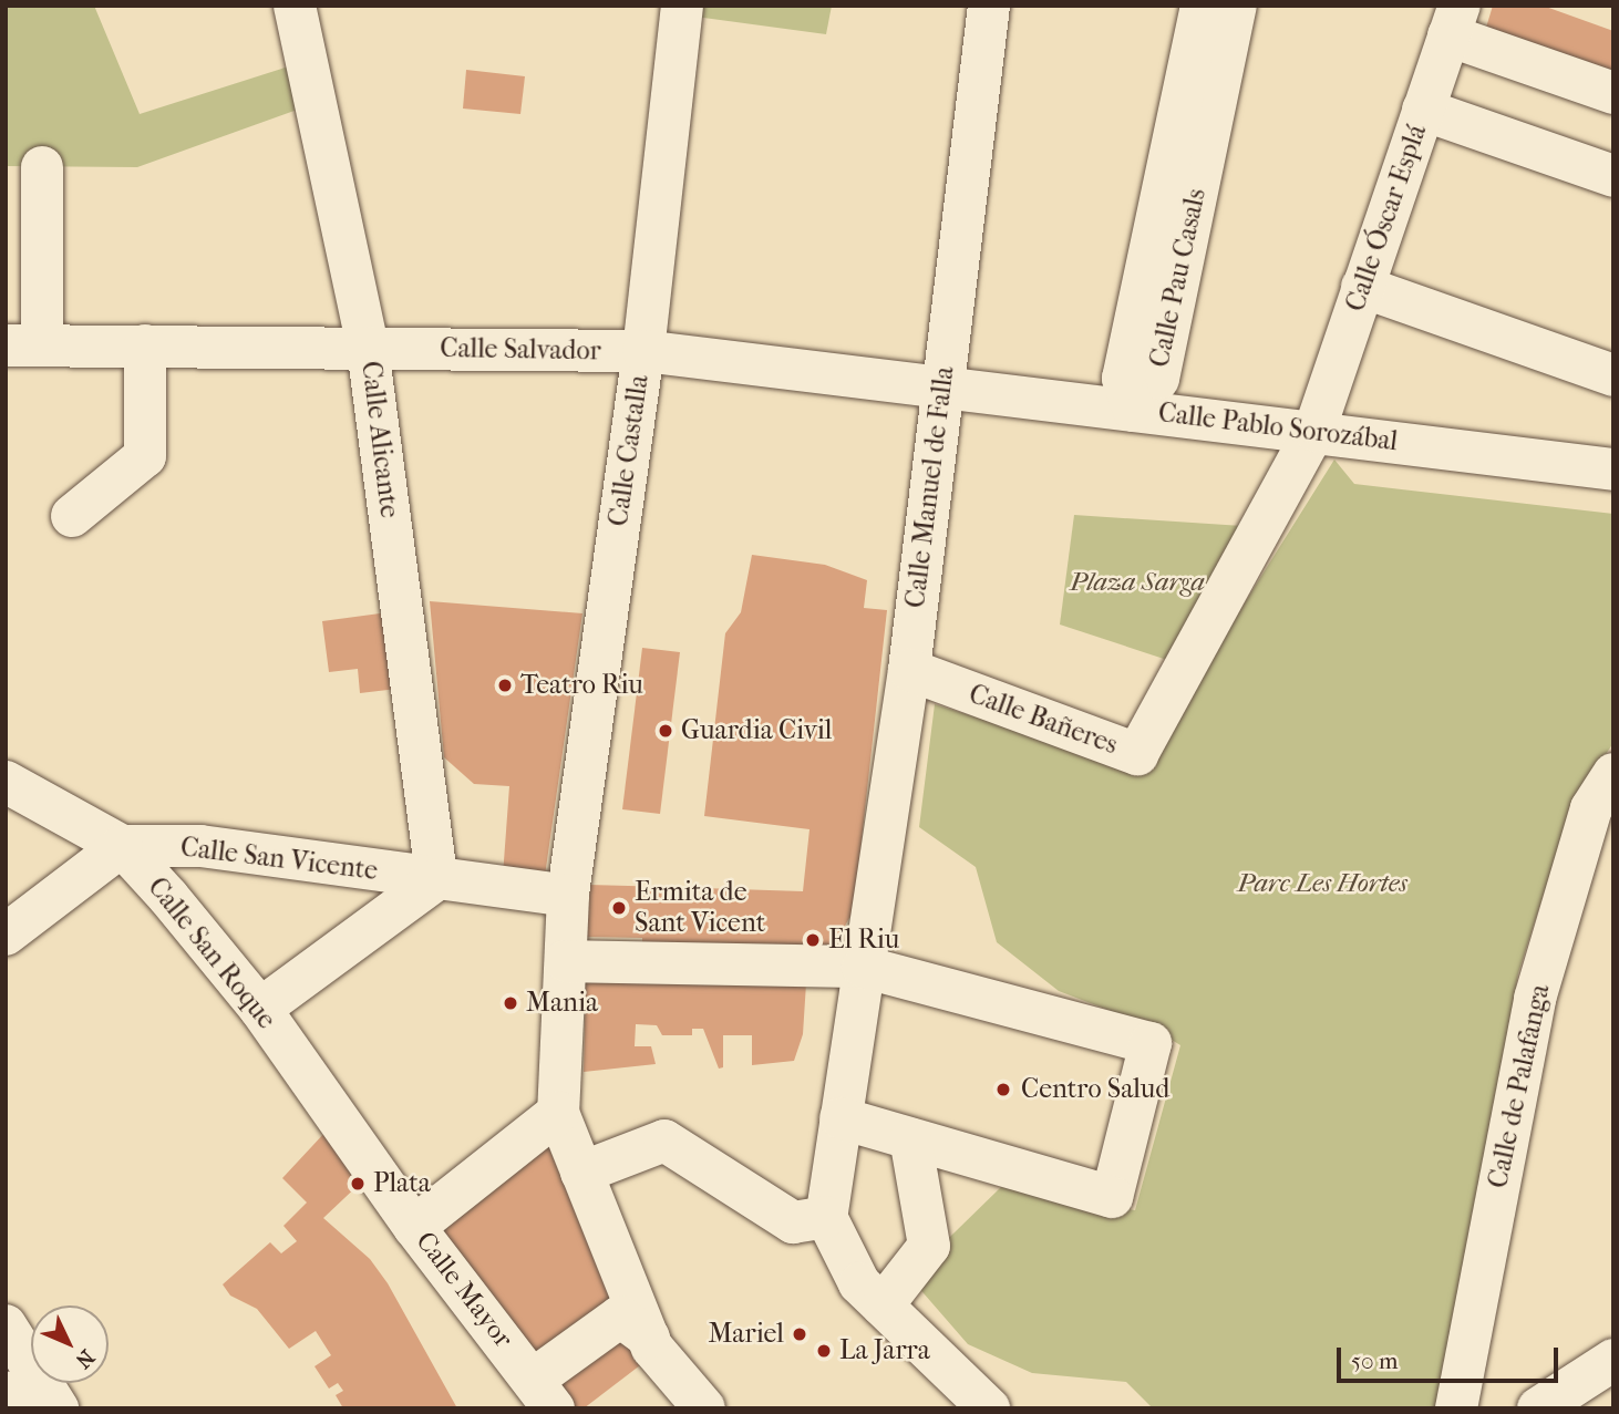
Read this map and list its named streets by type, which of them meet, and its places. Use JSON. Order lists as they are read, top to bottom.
{
  "streets": {
    "street": [
      "Calle Óscar Esplá",
      "Calle Pau Casals",
      "Calle Salvador",
      "Calle Pablo Sorozábal",
      "Calle Alicante",
      "Calle Castalla",
      "Calle Manuel de Falla",
      "Calle Bañeres",
      "Calle San Vicente",
      "Calle San Roque",
      "Calle de Palafanga",
      "Calle Mayor"
    ]
  },
  "crossings": [
    ["Calle Óscar Esplá", "Calle Pablo Sorozábal"],
    ["Calle Óscar Esplá", "Calle Bañeres"],
    ["Calle Pau Casals", "Calle Pablo Sorozábal"],
    ["Calle Salvador", "Calle Pablo Sorozábal"],
    ["Calle Salvador", "Calle Alicante"],
    ["Calle Salvador", "Calle Castalla"],
    ["Calle Salvador", "Calle Manuel de Falla"],
    ["Calle Pablo Sorozábal", "Calle Manuel de Falla"],
    ["Calle Pablo Sorozábal", "Calle Bañeres"],
    ["Calle Alicante", "Calle San Vicente"],
    ["Calle Castalla", "Calle San Vicente"],
    ["Calle Manuel de Falla", "Calle Bañeres"],
    ["Calle San Vicente", "Calle San Roque"],
    ["Calle San Roque", "Calle Mayor"]
  ],
  "parks": ["Plaza Sarga", "Parc Les Hortes"],
  "places": [
    "Teatro Riu",
    "Guardia Civil",
    "Ermita de Sant Vicent",
    "El Riu",
    "Mania",
    "Centro Salud",
    "Plata",
    "Mariel",
    "La Jarra"
  ],
  "scale_bar": "50 m",
  "north": "bottom right"
}
